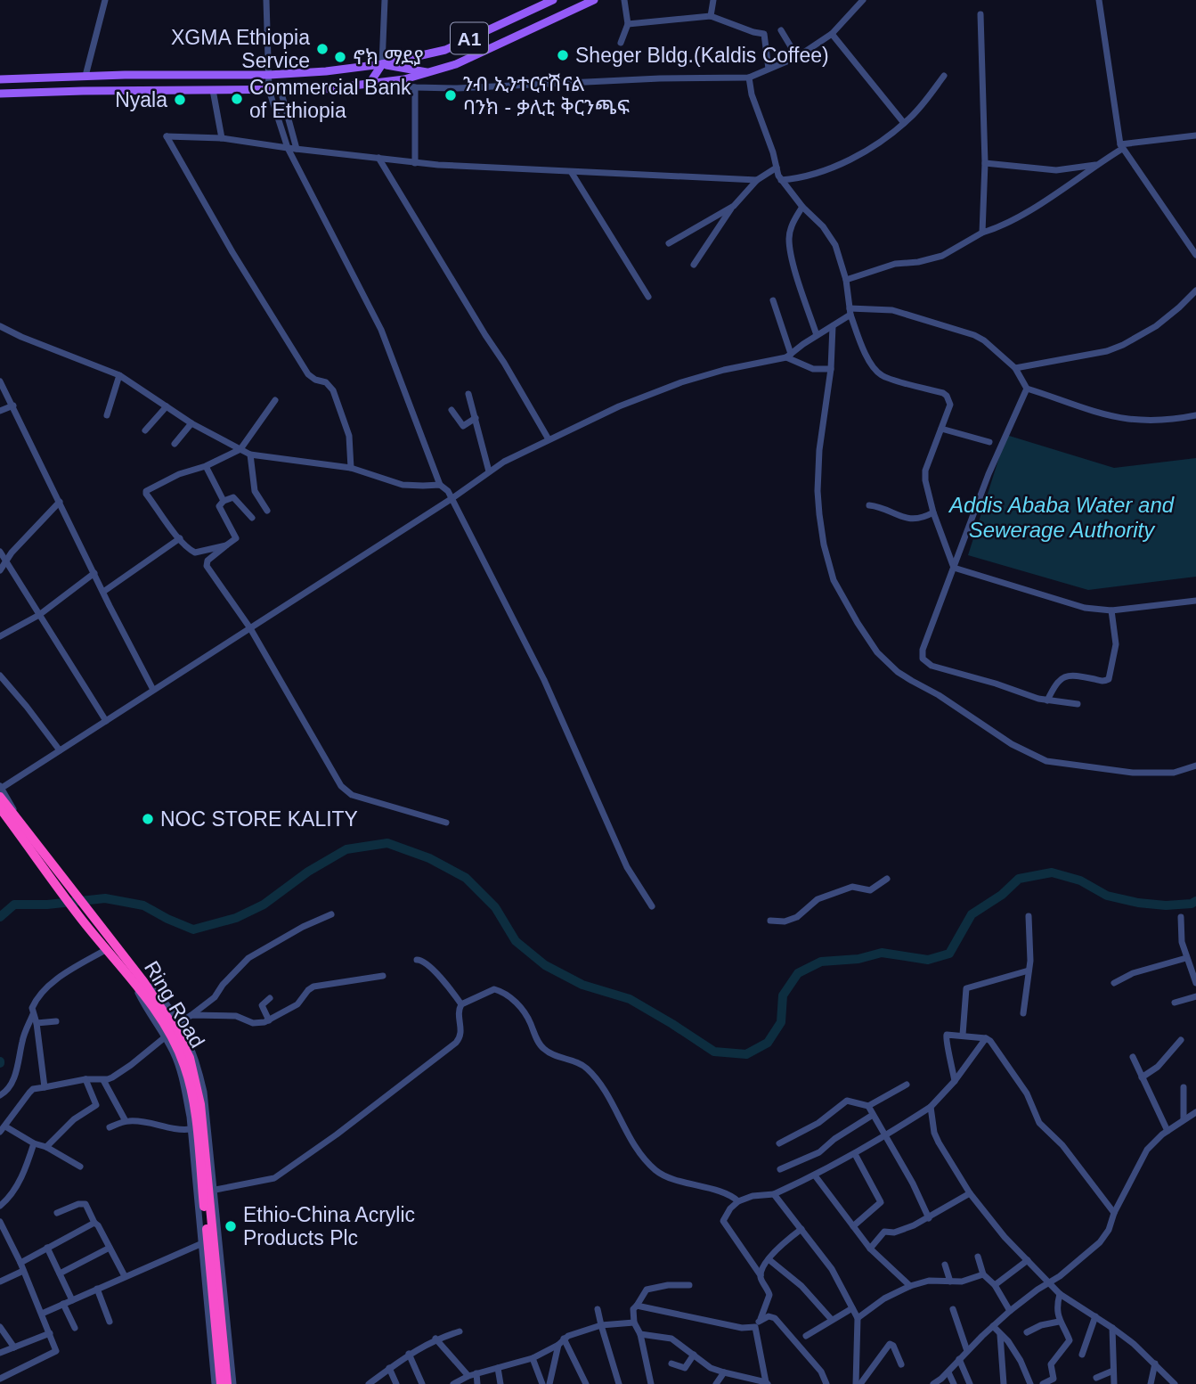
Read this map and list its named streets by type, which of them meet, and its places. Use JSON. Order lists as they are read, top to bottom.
{
  "streets": {
    "highway": ["Ring Road"],
    "main road": ["A1"]
  },
  "water": ["Addis Ababa Water and Sewerage Authority"],
  "places": [
    "XGMA Ethiopia Service",
    "Sheger Bldg.(Kaldis Coffee)",
    "ኖክ ማደያ",
    "ንብ ኢንተርናሽናል ባንክ - ቃሊቲ ቅርንጫፍ",
    "Commercial Bank of Ethiopia",
    "Nyala",
    "NOC STORE KALITY",
    "Ethio-China Acrylic Products Plc"
  ]
}
